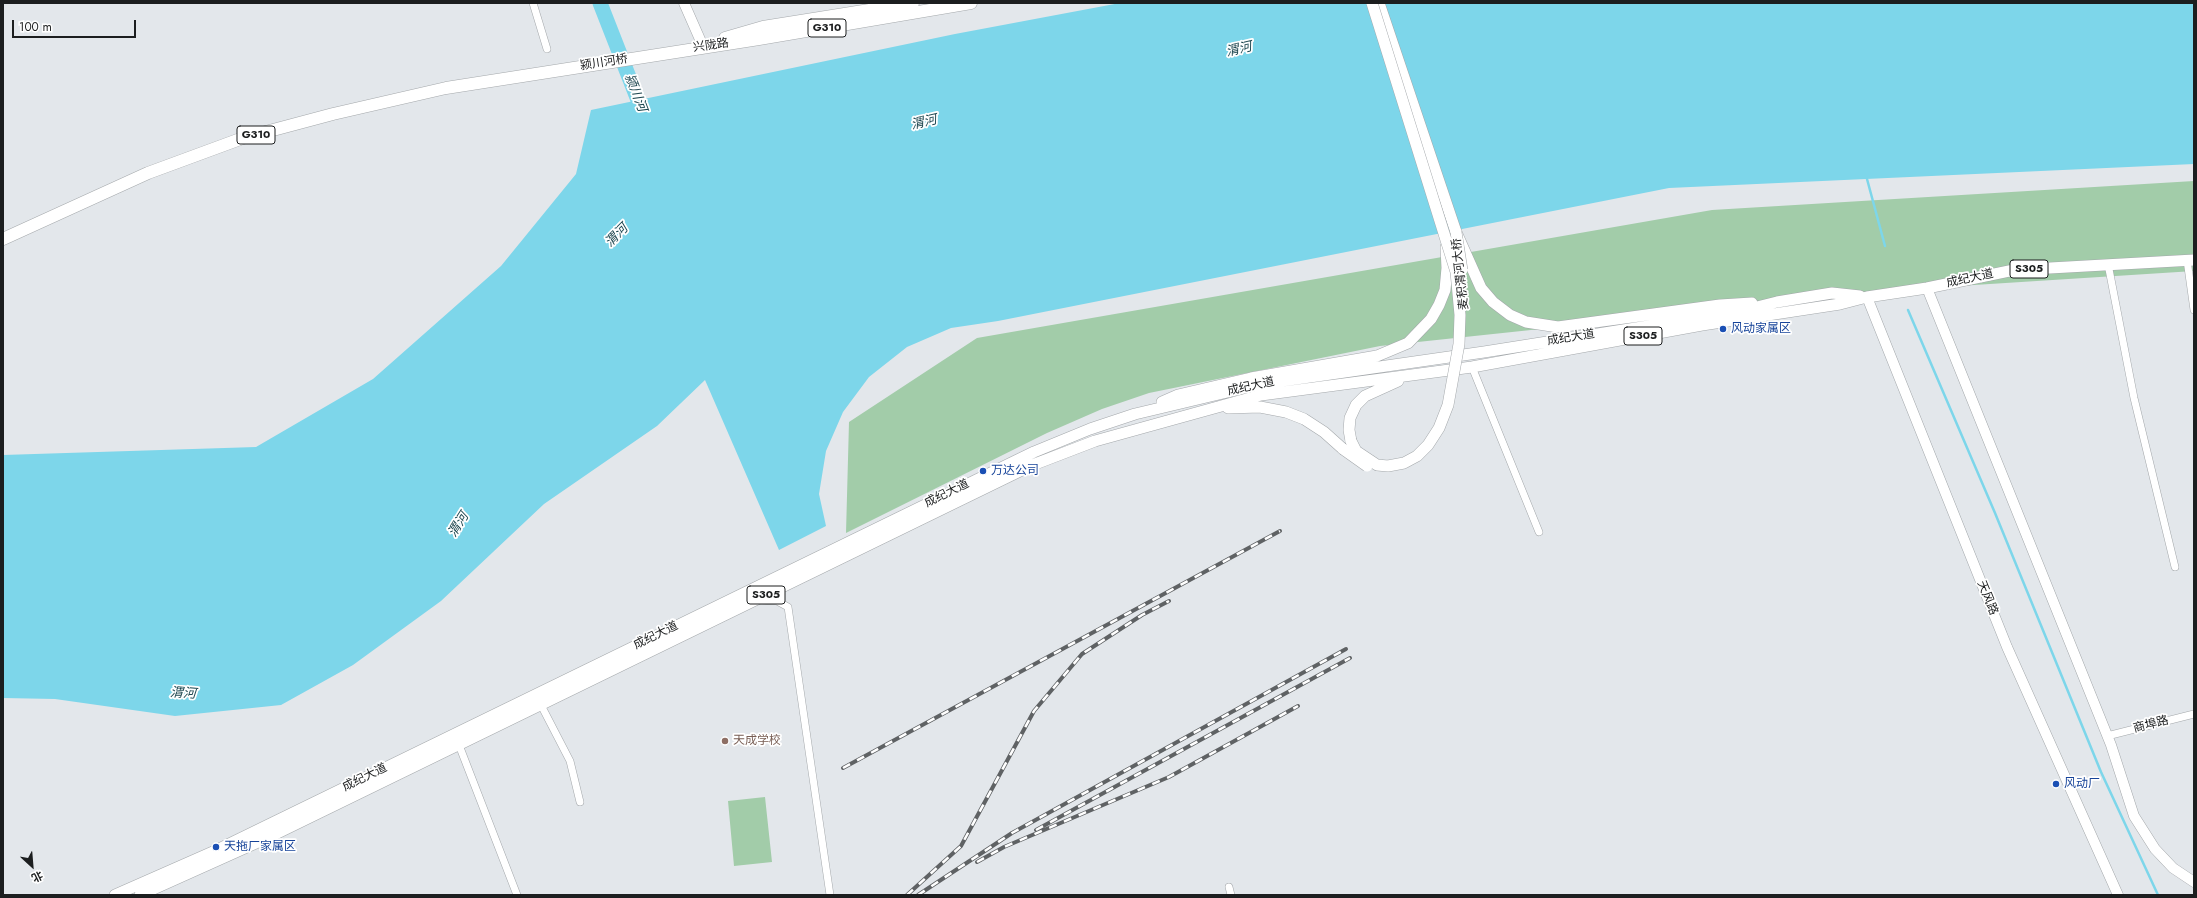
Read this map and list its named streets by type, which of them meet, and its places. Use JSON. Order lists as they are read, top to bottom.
{
  "streets": {
    "highway": ["G310", "兴陇路", "颍川河桥"],
    "main road": [
      "S305",
      "麦积渭河大桥",
      "成纪大道",
      "天风路"
    ],
    "street": ["商埠路"]
  },
  "crossings": [
    ["兴陇路", "颍川河桥"],
    ["麦积渭河大桥", "成纪大道"],
    ["成纪大道", "天风路"]
  ],
  "water": ["渭河", "颍川河"],
  "places": [
    "风动家属区",
    "万达公司",
    "天成学校",
    "风动厂",
    "天拖厂家属区"
  ],
  "scale_bar": "100 m",
  "north": "bottom right"
}
